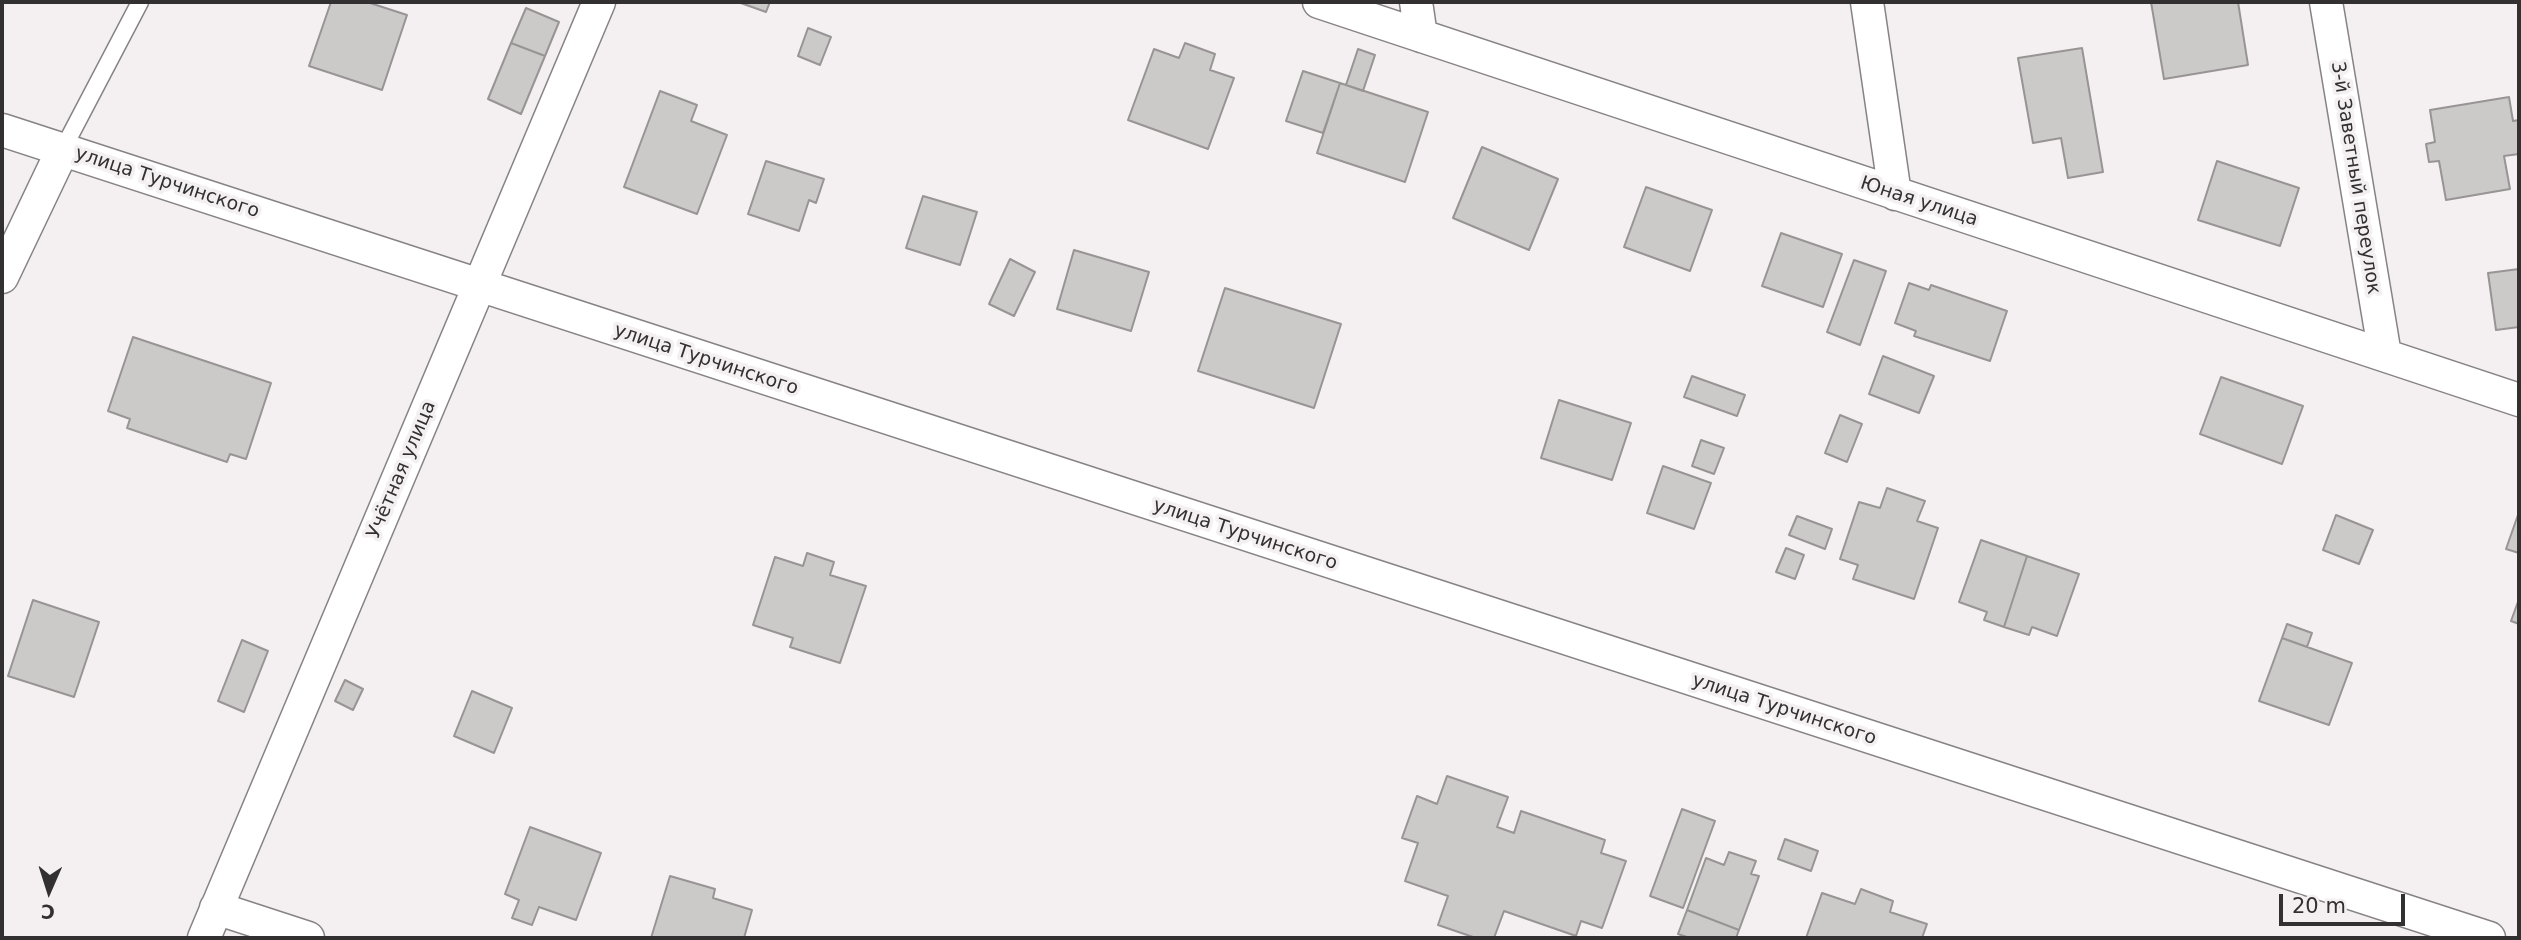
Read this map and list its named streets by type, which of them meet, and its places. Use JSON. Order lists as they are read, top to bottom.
{
  "streets": {
    "street": [
      "3-й Заветный переулок",
      "улица Турчинского",
      "Юная улица",
      "Учётная улица"
    ]
  },
  "crossings": [
    ["3-й Заветный переулок", "Юная улица"],
    ["улица Турчинского", "Учётная улица"]
  ],
  "scale_bar": "20 m",
  "north": "bottom"
}
